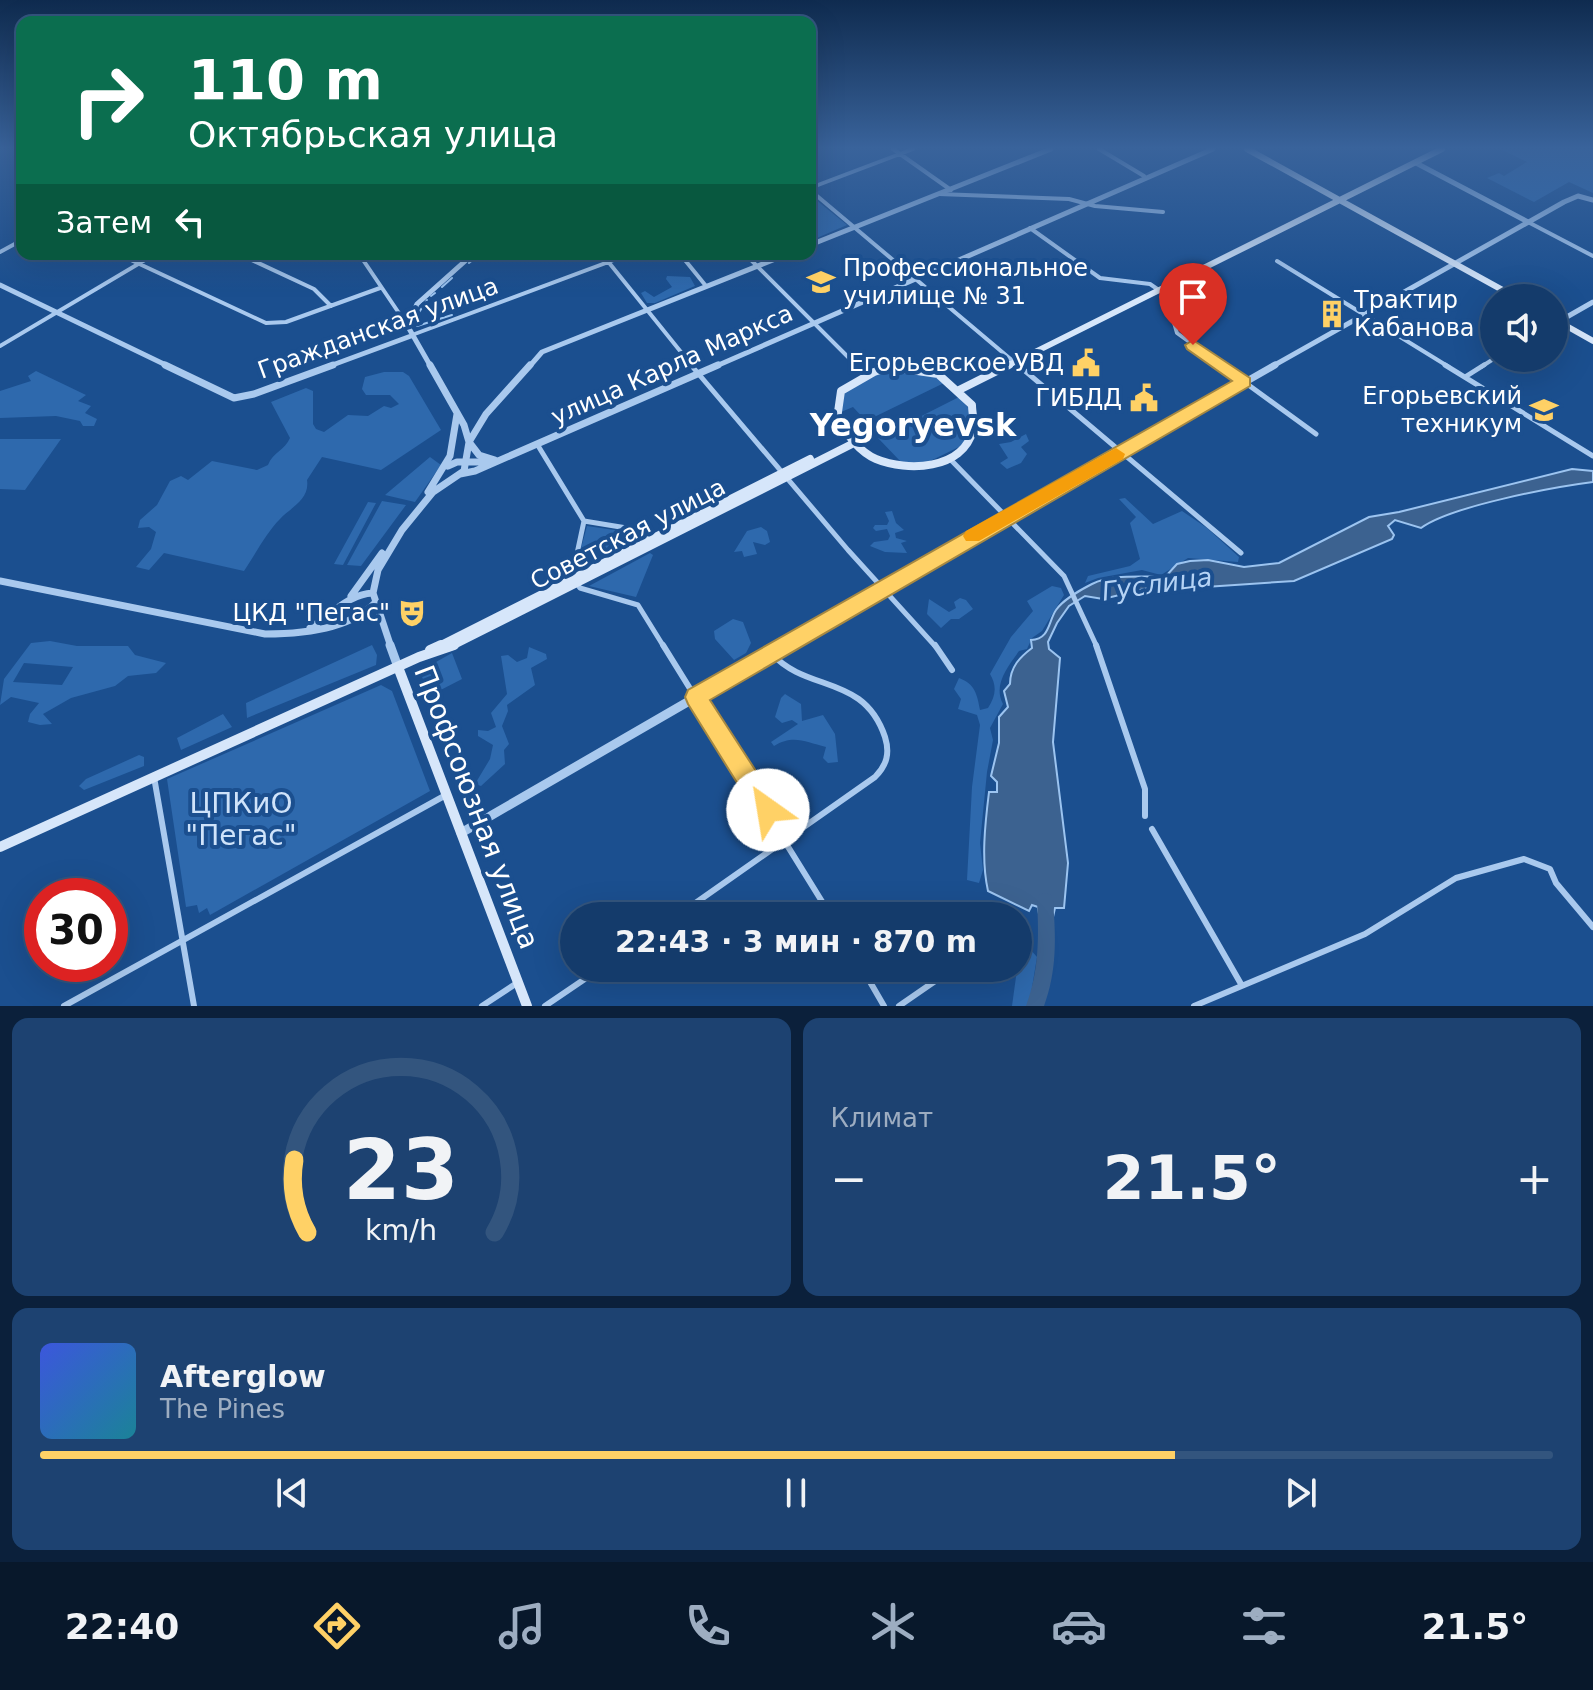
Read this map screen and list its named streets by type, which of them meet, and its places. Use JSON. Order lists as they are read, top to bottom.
{
  "streets": {
    "main road": ["Советская улица", "Профсоюзная улица"],
    "street": ["Гражданская улица", "улица Карла Маркса"]
  },
  "crossings": [
    ["Советская улица", "Профсоюзная улица"]
  ],
  "districts": ["Yegoryevsk"],
  "water": ["Гуслица"],
  "parks": ["ЦПКиО \"Пегас\""],
  "places": {
    "school or university": ["Профессиональное училище № 31", "Егорьевский техникум"],
    "building": ["Трактир Кабанова"],
    "public building": ["Егорьевское УВД", "ГИБДД"],
    "theatre": ["ЦКД \"Пегас\""]
  },
  "page": {
    "turn": ["110 m", "Октябрьская улица"],
    "then": "Затем",
    "limit": "30",
    "trip": "22:43 · 3 мин · 870 m",
    "tile": "Климат",
    "heat": ["−", "21.5°", "+"],
    "song": ["Afterglow", "The Pines"],
    "tabs": ["22:40", "21.5°"],
    "gauge": ["23", "km/h"]
  }
}
